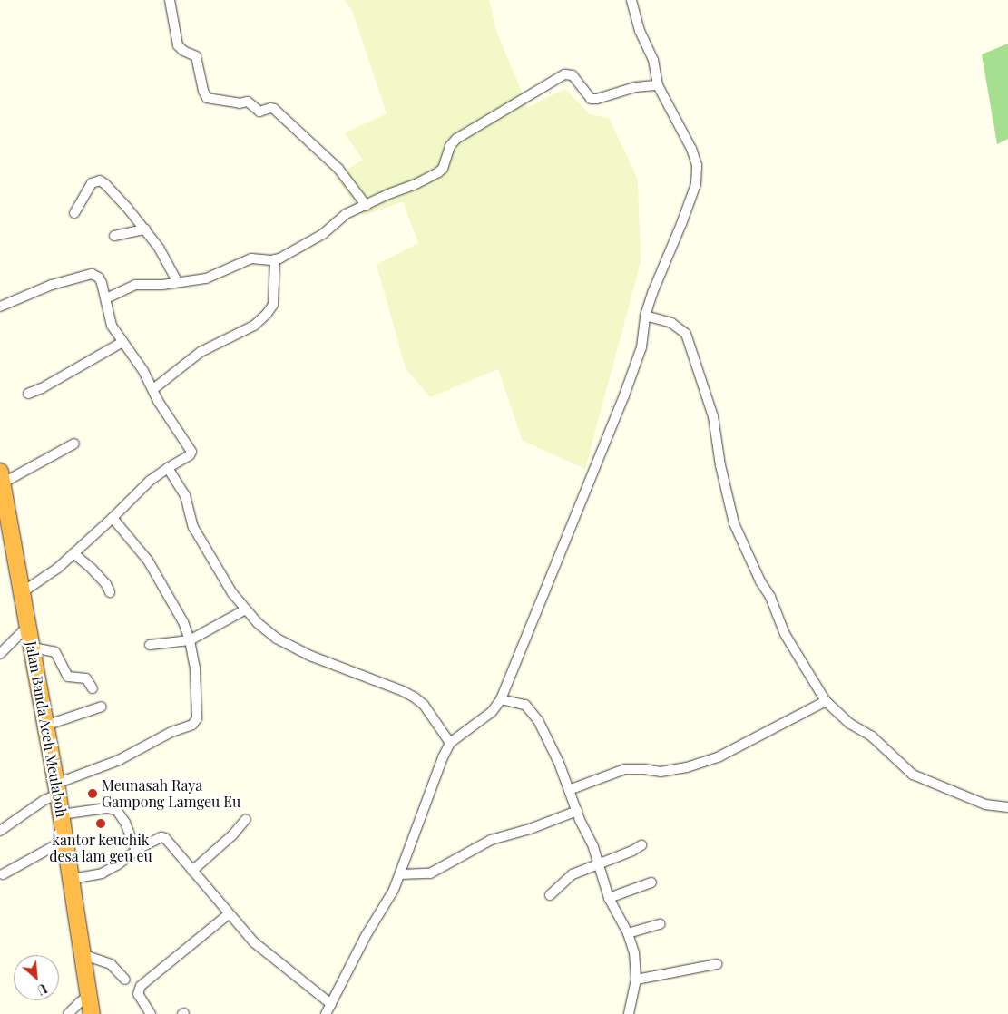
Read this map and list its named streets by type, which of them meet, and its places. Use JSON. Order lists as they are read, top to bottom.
{
  "streets": {
    "highway": ["Jalan Banda Aceh Meulaboh"]
  },
  "places": ["Meunasah Raya Gampong Lamgeu Eu", "kantor keuchik desa lam geu eu"],
  "north": "bottom right"
}
